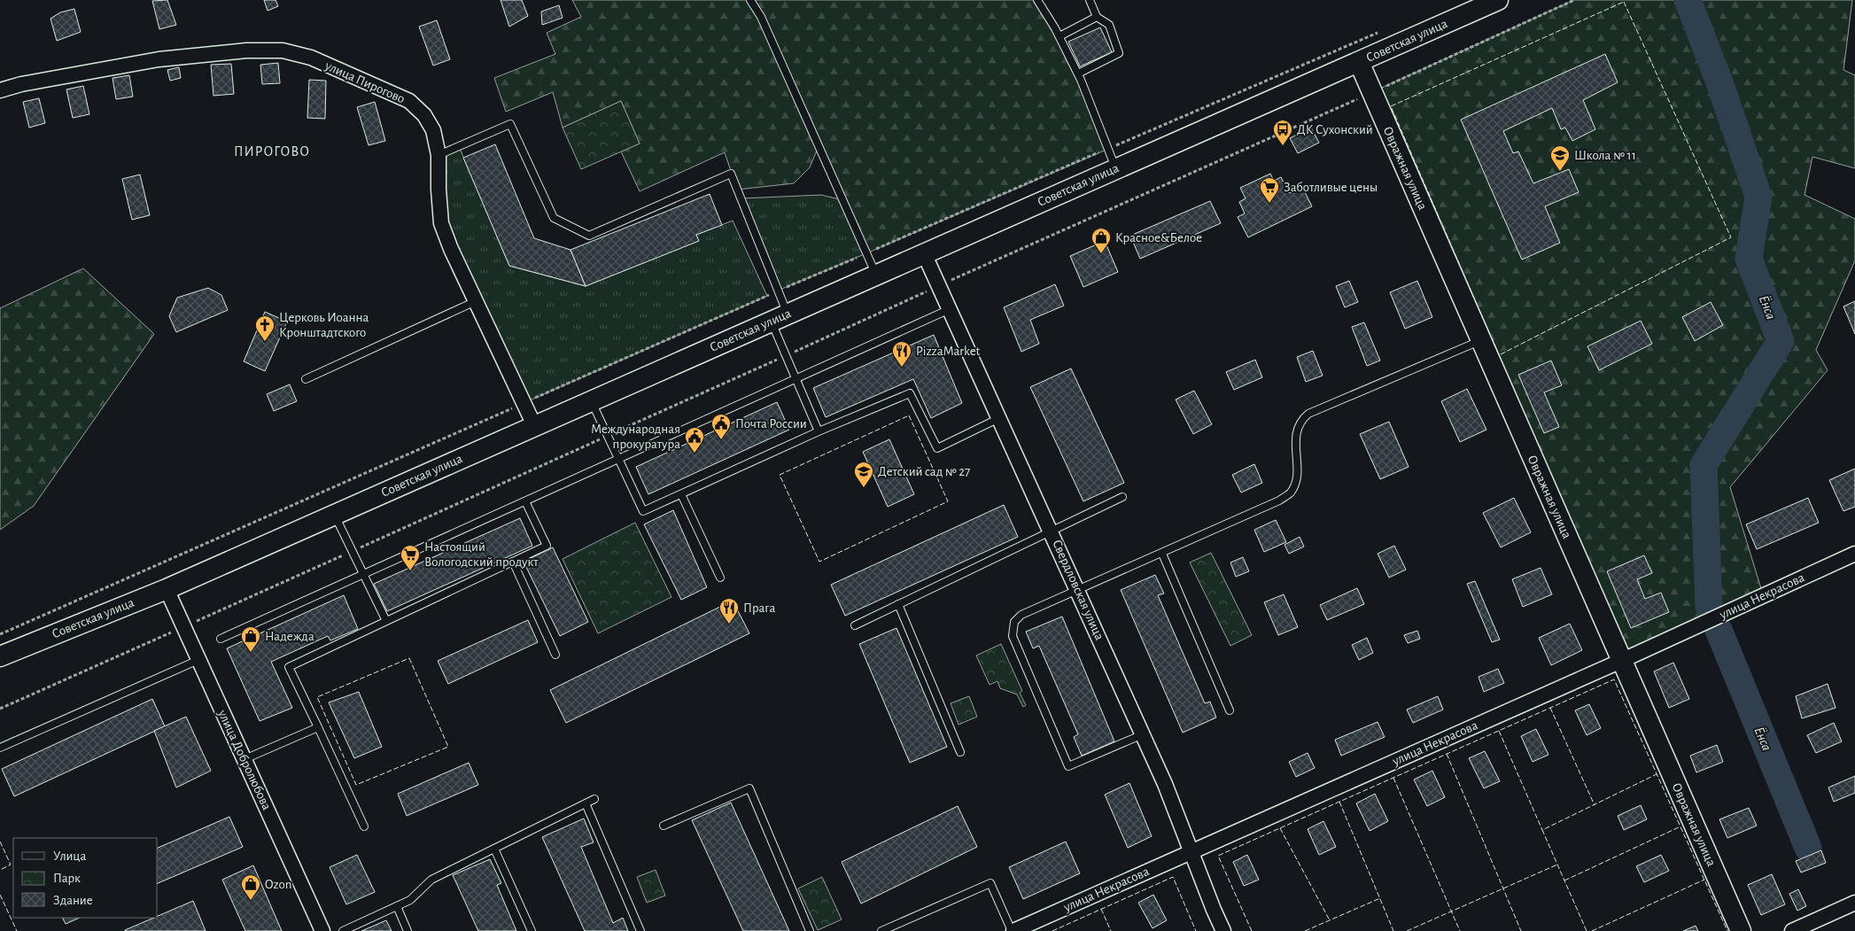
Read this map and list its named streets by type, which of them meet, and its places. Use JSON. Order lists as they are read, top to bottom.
{
  "streets": {
    "main road": ["Советская улица", "Овражная улица"],
    "street": [
      "улица Пирогово",
      "Свердловская улица",
      "улица Некрасова",
      "улица Добролюбова"
    ]
  },
  "crossings": [
    ["Советская улица", "улица Пирогово"],
    ["Советская улица", "Овражная улица"],
    ["Советская улица", "Свердловская улица"],
    ["Советская улица", "улица Добролюбова"],
    ["Овражная улица", "улица Некрасова"],
    ["Свердловская улица", "улица Некрасова"]
  ],
  "districts": ["ПИРОГОВО"],
  "water": ["Ёнса"],
  "places": {
    "bus stop": ["ДК Сухонский"],
    "school or university": ["Школа № 11", "Детский сад № 27"],
    "supermarket": ["Заботливые цены", "Настоящий Вологодский продукт"],
    "shop": ["Красное&Белое", "Надежда", "Ozon"],
    "church": ["Церковь Иоанна Кронштадтского"],
    "restaurant": ["PizzaMarket", "Прага"],
    "public building": ["Почта России", "Международная прокуратура"]
  },
  "legend": ["Улица", "Парк", "Здание"]
}
